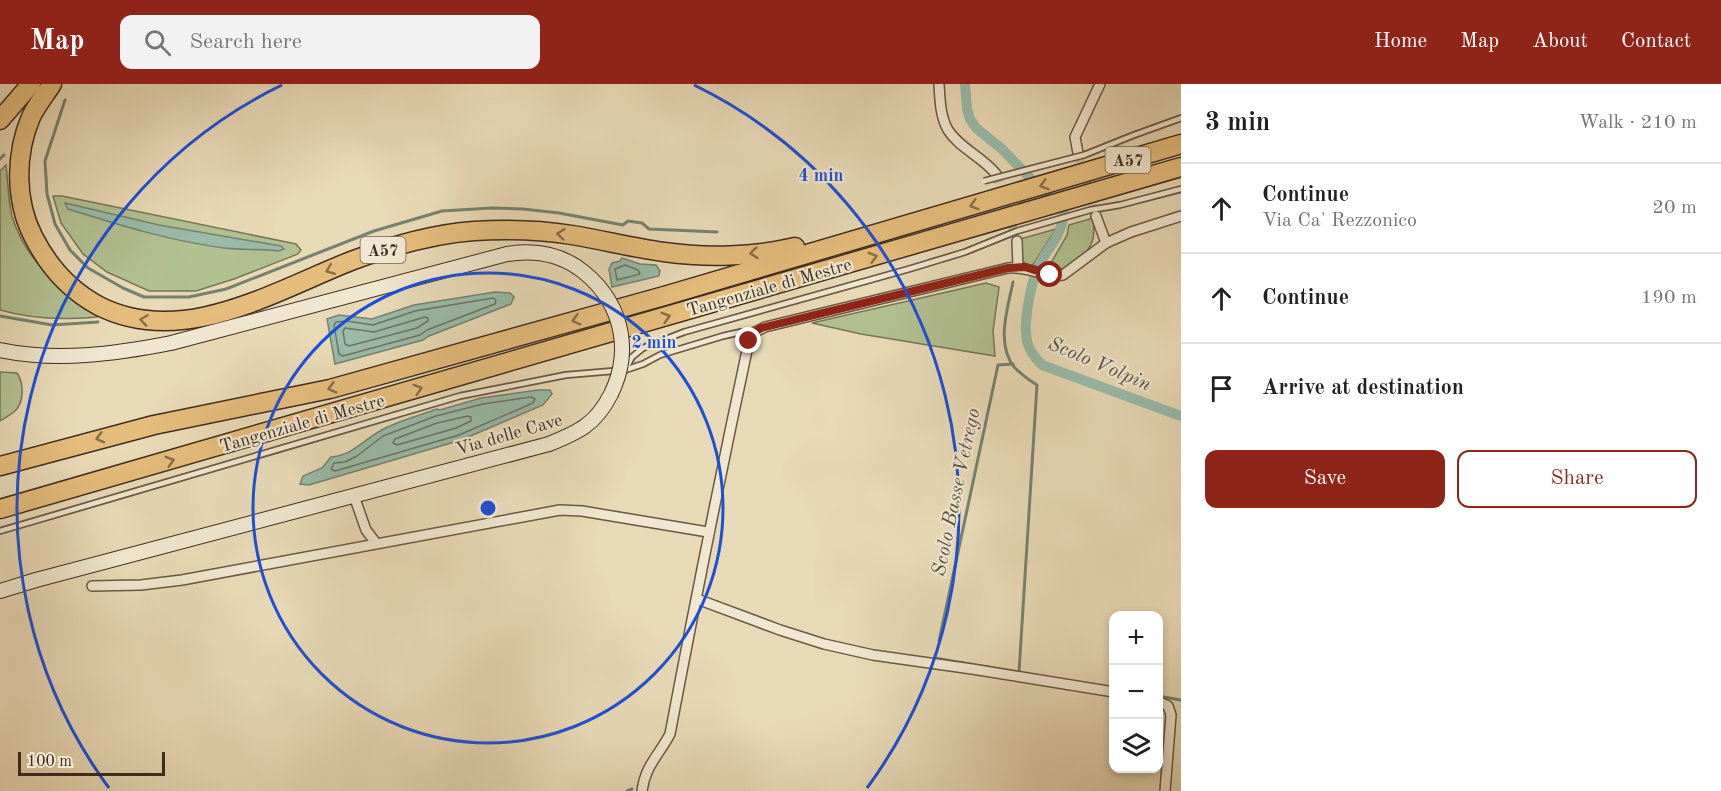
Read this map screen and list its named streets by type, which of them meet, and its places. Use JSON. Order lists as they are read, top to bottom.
{
  "streets": {
    "highway": ["A57", "Tangenziale di Mestre"],
    "main road": ["Via delle Cave"]
  },
  "crossings": [
    ["A57", "Tangenziale di Mestre"]
  ],
  "water": ["Scolo Volpin", "Scolo Basse Vetrego"],
  "scale_bar": "100 m",
  "page": {
    "header": "Map",
    "search": "Search here",
    "nav": [
      "Home",
      "Map",
      "About",
      "Contact"
    ],
    "heading": ["3 min", "Walk · 210 m"],
    "list": [
      ["Continue", "Via Ca' Rezzonico", "20 m"],
      ["Continue", "190 m"],
      "Arrive at destination"
    ],
    "buttons": ["Save", "Share"],
    "map_buttons": ["+", "−"],
    "scale": "100 m"
  },
  "rings": ["4 min", "2 min"]
}
